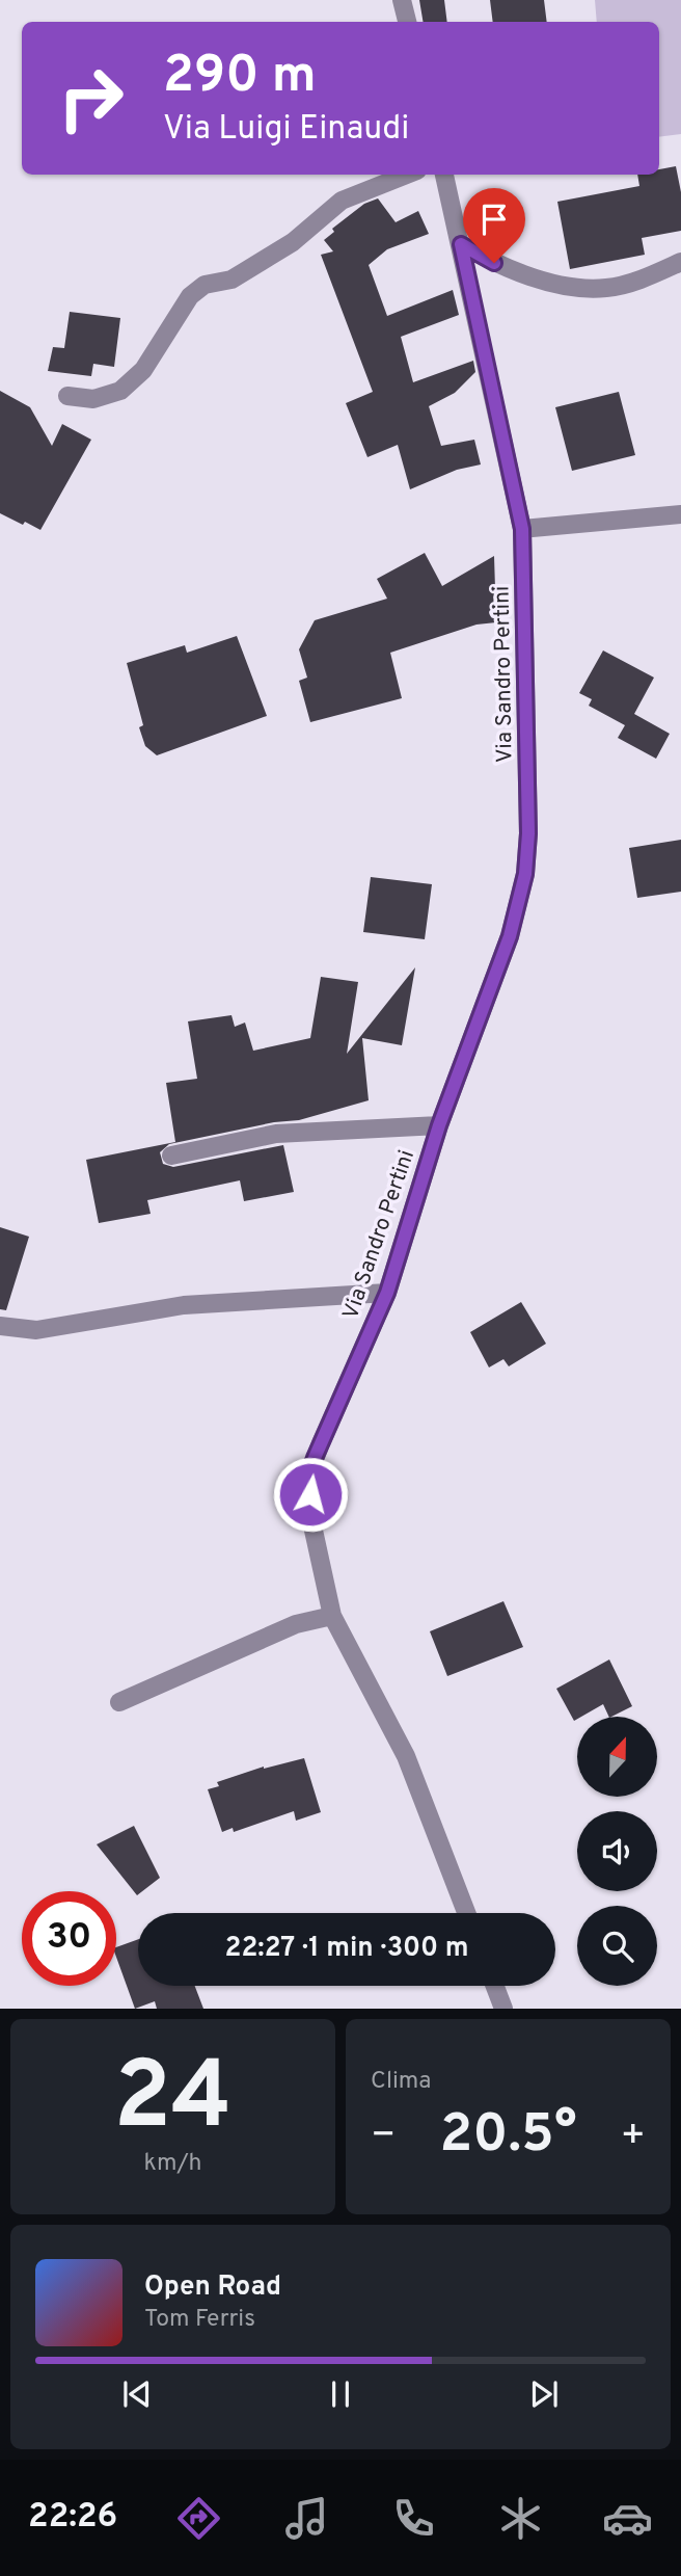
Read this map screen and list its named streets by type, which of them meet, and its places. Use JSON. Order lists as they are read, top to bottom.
{
  "streets": {
    "street": ["Via Sandro Pertini"]
  },
  "north": "top",
  "page": {
    "turn": ["290 m", "Via Luigi Einaudi"],
    "limit": "30",
    "trip": "22:27 · 1 min · 300 m",
    "tile": [
      ["24", "km/h"],
      "Clima"
    ],
    "heat": ["−", "20.5°", "+"],
    "song": ["Open Road", "Tom Ferris"],
    "tabs": "22:26"
  }
}
